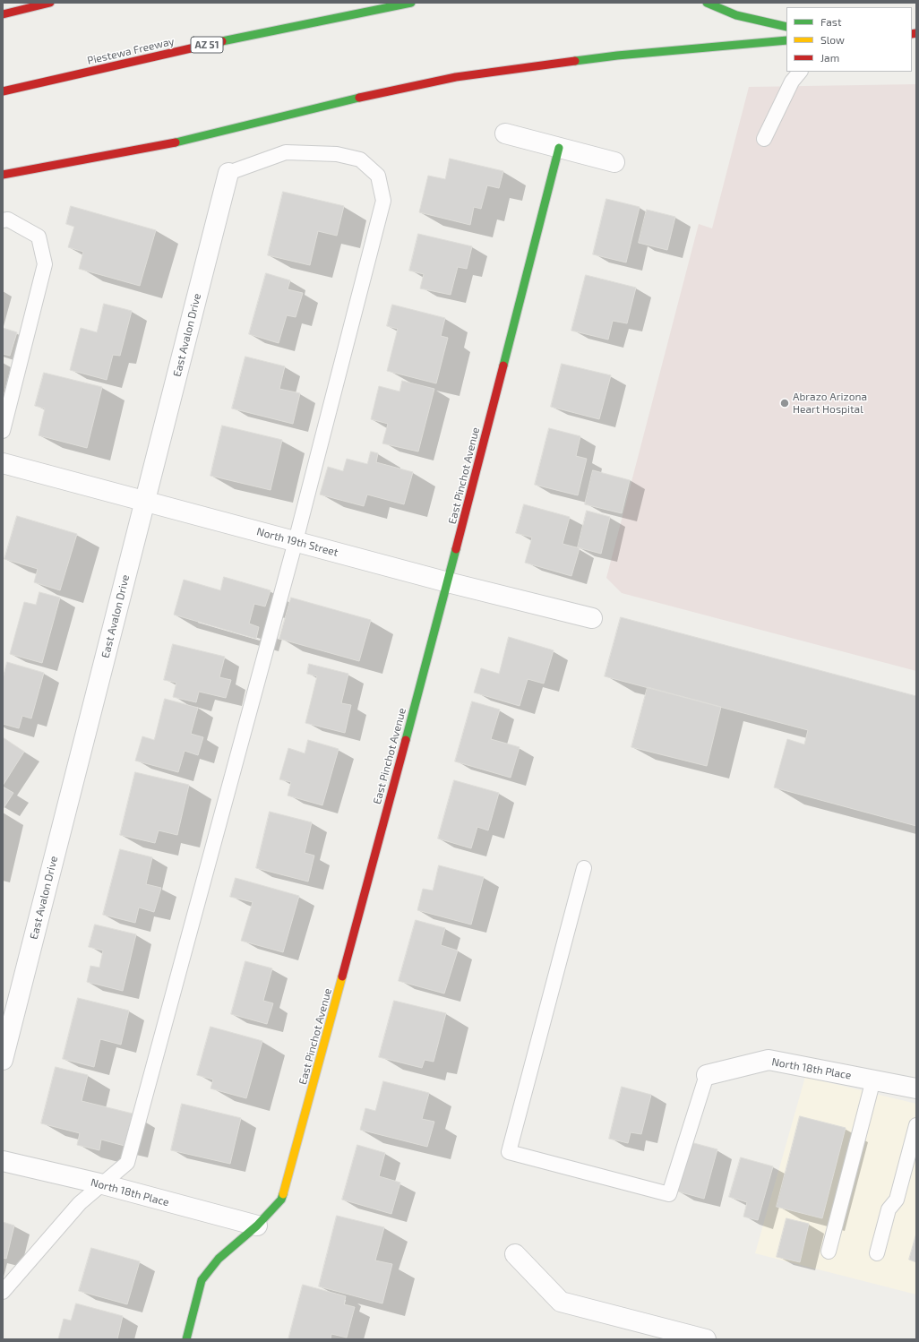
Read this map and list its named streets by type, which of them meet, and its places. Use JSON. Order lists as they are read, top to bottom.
{
  "streets": {
    "main road": ["AZ 51", "Piestewa Freeway", "East Pinchot Avenue"],
    "street": ["East Avalon Drive", "North 19th Street", "North 18th Place"]
  },
  "crossings": [
    ["East Avalon Drive", "North 19th Street"],
    ["East Pinchot Avenue", "North 19th Street"],
    ["East Pinchot Avenue", "North 18th Place"]
  ],
  "places": ["Abrazo Arizona Heart Hospital"],
  "legend": ["Fast", "Slow", "Jam"]
}
